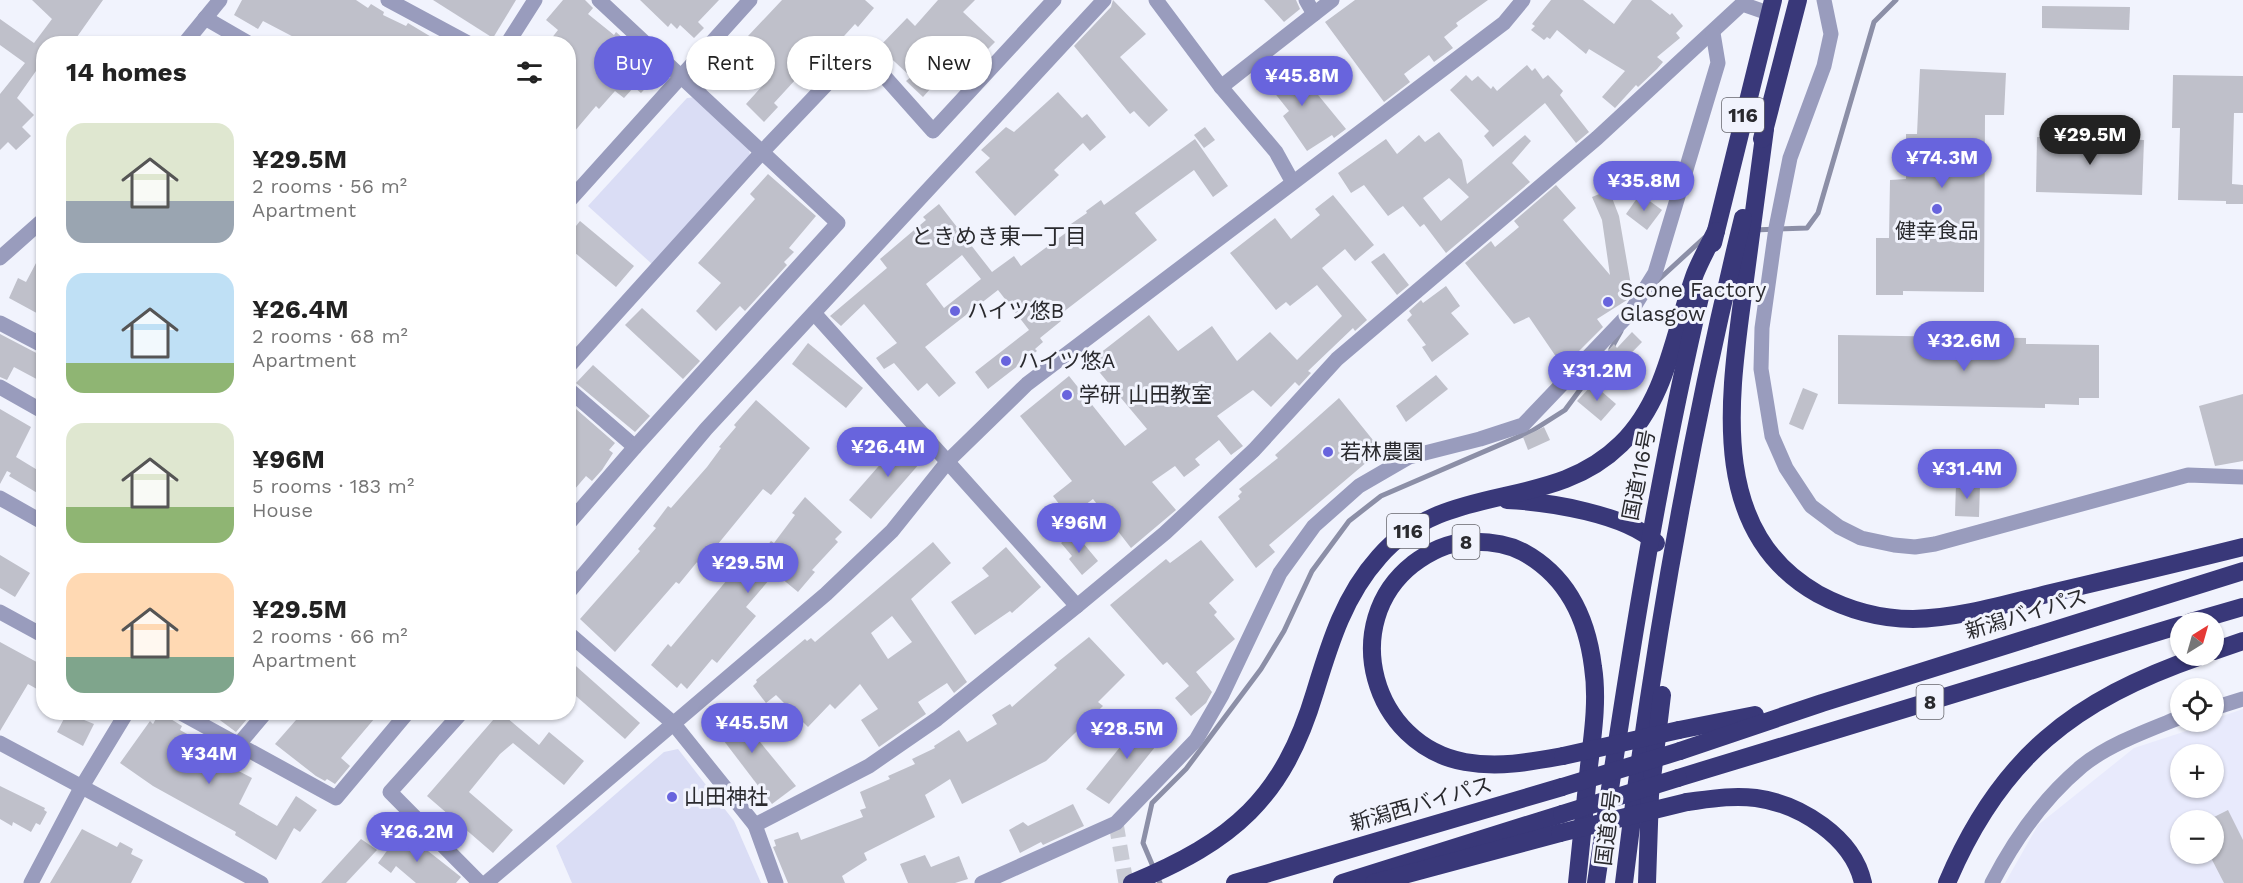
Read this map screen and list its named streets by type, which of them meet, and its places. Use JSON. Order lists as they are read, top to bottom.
{
  "streets": {
    "highway": [
      "116",
      "国道116号",
      "8",
      "新潟バイパス",
      "新潟西バイパス",
      "国道8号"
    ]
  },
  "crossings": [
    ["116", "国道116号"],
    ["116", "国道8号"],
    ["国道116号", "8"],
    ["国道116号", "国道8号"],
    ["8", "新潟バイパス"],
    ["8", "新潟西バイパス"],
    ["8", "国道8号"],
    ["新潟バイパス", "新潟西バイパス"]
  ],
  "districts": ["ときめき東一丁目"],
  "places": [
    "健幸食品",
    "Scone Factory Glasgow",
    "ハイツ悠B",
    "ハイツ悠A",
    "学研 山田教室",
    "若林農園",
    "山田神社"
  ],
  "north": "top right",
  "page": {
    "chip": [
      "Buy",
      "Rent",
      "Filters",
      "New"
    ],
    "heading": "14 homes",
    "price": [
      "¥45.8M",
      "¥29.5M",
      "¥74.3M",
      "¥35.8M",
      "¥32.6M",
      "¥31.2M",
      "¥26.4M",
      "¥31.4M",
      "¥96M",
      "¥29.5M",
      "¥45.5M",
      "¥28.5M",
      "¥34M",
      "¥26.2M"
    ],
    "list": [
      {
        "name": "¥29.5M",
        "note": "2 rooms · 56 m² · Apartment"
      },
      {
        "name": "¥26.4M",
        "note": "2 rooms · 68 m² · Apartment"
      },
      {
        "name": "¥96M",
        "note": "5 rooms · 183 m² · House"
      },
      {
        "name": "¥29.5M",
        "note": "2 rooms · 66 m² · Apartment"
      }
    ],
    "map_buttons": ["+", "−"]
  }
}
